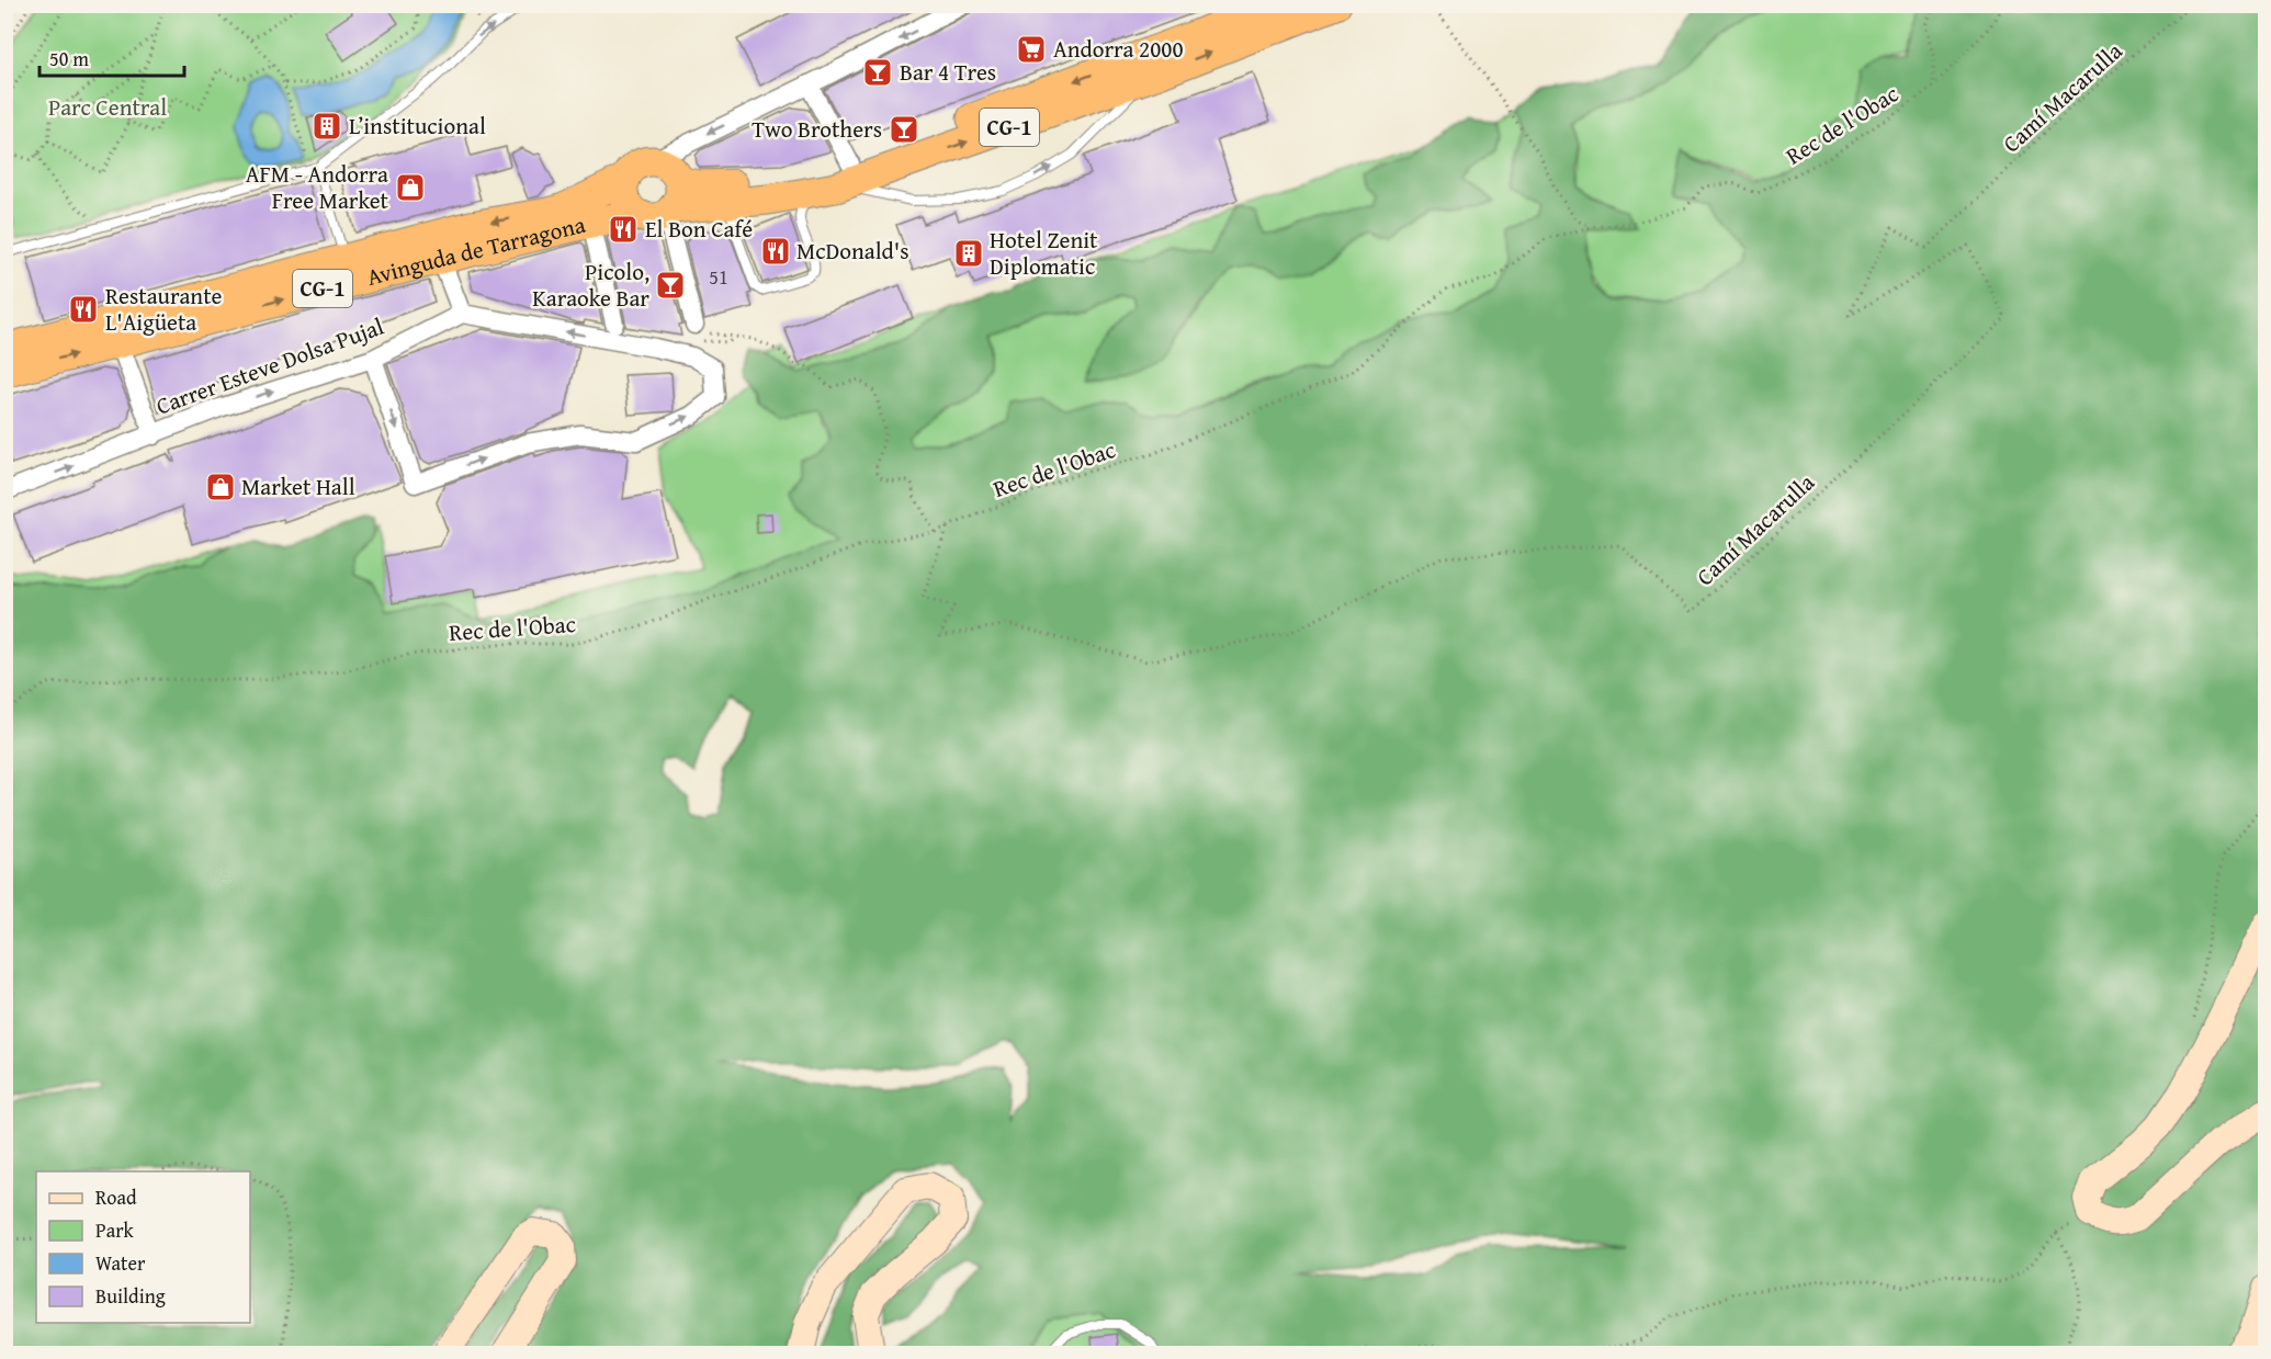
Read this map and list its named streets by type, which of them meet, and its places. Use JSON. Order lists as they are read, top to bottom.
{
  "streets": {
    "highway": ["CG-1", "Avinguda de Tarragona"],
    "street": ["Carrer Esteve Dolsa Pujal"],
    "path": ["Camí Macarulla", "Rec de l'Obac"]
  },
  "crossings": [
    ["Camí Macarulla", "Rec de l'Obac"],
    ["CG-1", "Avinguda de Tarragona"]
  ],
  "one_way": ["Carrer Esteve Dolsa Pujal"],
  "parks": ["Parc Central"],
  "places": {
    "supermarket": ["Andorra 2000"],
    "bar": ["Bar 4 Tres", "Two Brothers", "Picolo, Karaoke Bar"],
    "building": ["L’institucional", "Hotel Zenit Diplomatic"],
    "shop": ["AFM - Andorra Free Market", "Market Hall"],
    "restaurant": ["El Bon Café", "McDonald's", "Restaurante L'Aigüeta"]
  },
  "house_numbers": ["51"],
  "legend": [
    "Road",
    "Park",
    "Water",
    "Building"
  ],
  "scale_bar": "50 m"
}
